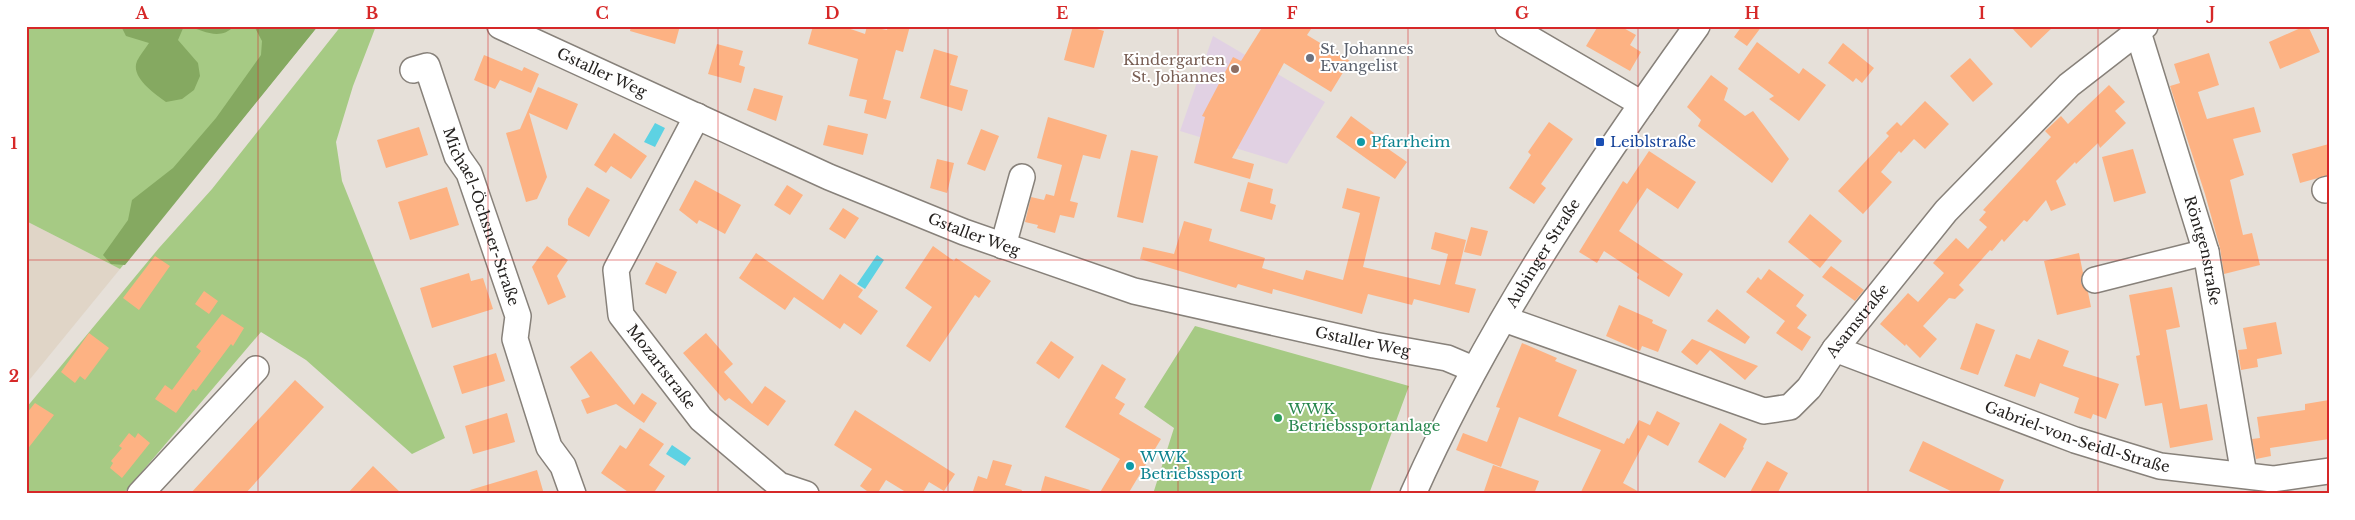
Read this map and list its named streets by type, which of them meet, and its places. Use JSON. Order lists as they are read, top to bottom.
{
  "streets": {
    "street": [
      "Gstaller Weg",
      "Michael-Öchsner-Straße",
      "Röntgenstraße",
      "Aubinger Straße",
      "Asamstraße",
      "Mozartstraße",
      "Gabriel-von-Seidl-Straße"
    ]
  },
  "crossings": [
    ["Gstaller Weg", "Aubinger Straße"],
    ["Gstaller Weg", "Mozartstraße"],
    ["Röntgenstraße", "Asamstraße"],
    ["Röntgenstraße", "Gabriel-von-Seidl-Straße"],
    ["Aubinger Straße", "Asamstraße"],
    ["Asamstraße", "Gabriel-von-Seidl-Straße"]
  ],
  "places": {
    "other": [
      "St. Johannes Evangelist",
      "Kindergarten St. Johannes",
      "Pfarrheim",
      "WWK Betriebssportanlage",
      "WWK Betriebssport"
    ],
    "transit": ["Leiblstraße"]
  },
  "grid": {
    "columns": [
      "A",
      "B",
      "C",
      "D",
      "E",
      "F",
      "G",
      "H",
      "I",
      "J"
    ],
    "rows": ["1", "2"]
  }
}
